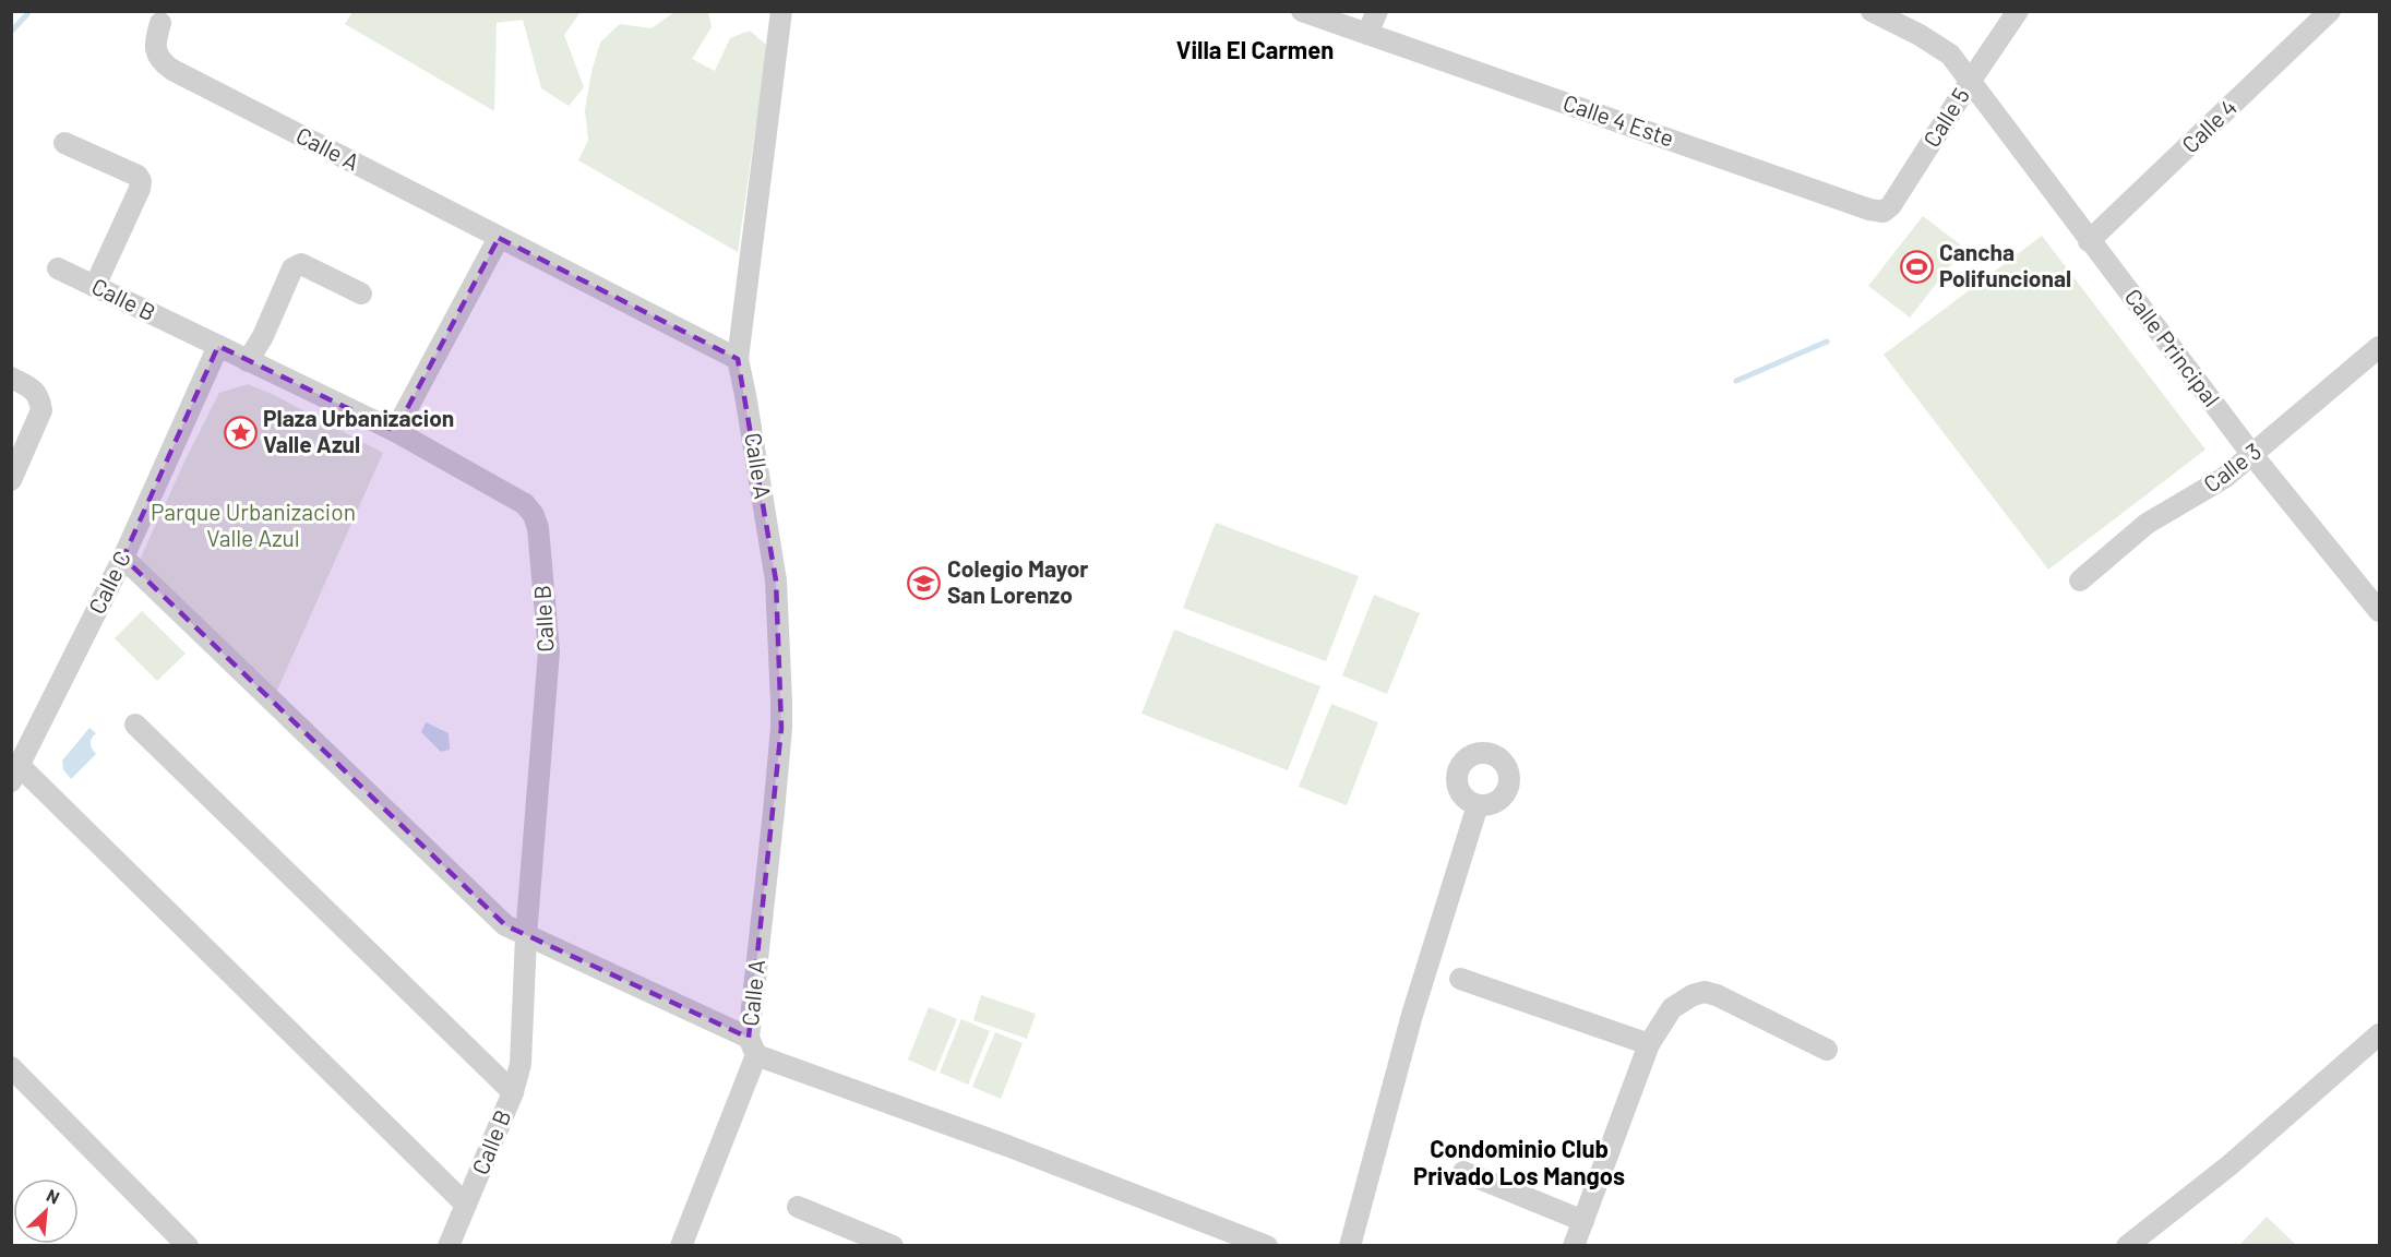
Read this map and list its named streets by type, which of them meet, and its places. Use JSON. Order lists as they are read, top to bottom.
{
  "streets": {
    "street": [
      "Calle 5",
      "Calle 4 Este",
      "Calle 4",
      "Calle A",
      "Calle B",
      "Calle Principal",
      "Calle 3",
      "Calle C"
    ]
  },
  "crossings": [
    ["Calle 5", "Calle 4 Este"],
    ["Calle 5", "Calle Principal"],
    ["Calle 4", "Calle Principal"],
    ["Calle B", "Calle C"],
    ["Calle Principal", "Calle 3"]
  ],
  "districts": ["Villa El Carmen", "Condominio Club Privado Los Mangos"],
  "parks": ["Parque Urbanizacion Valle Azul"],
  "places": {
    "sports": ["Cancha Polifuncional"],
    "place": ["Plaza Urbanizacion Valle Azul"],
    "school or university": ["Colegio Mayor San Lorenzo"]
  },
  "north": "top right"
}
